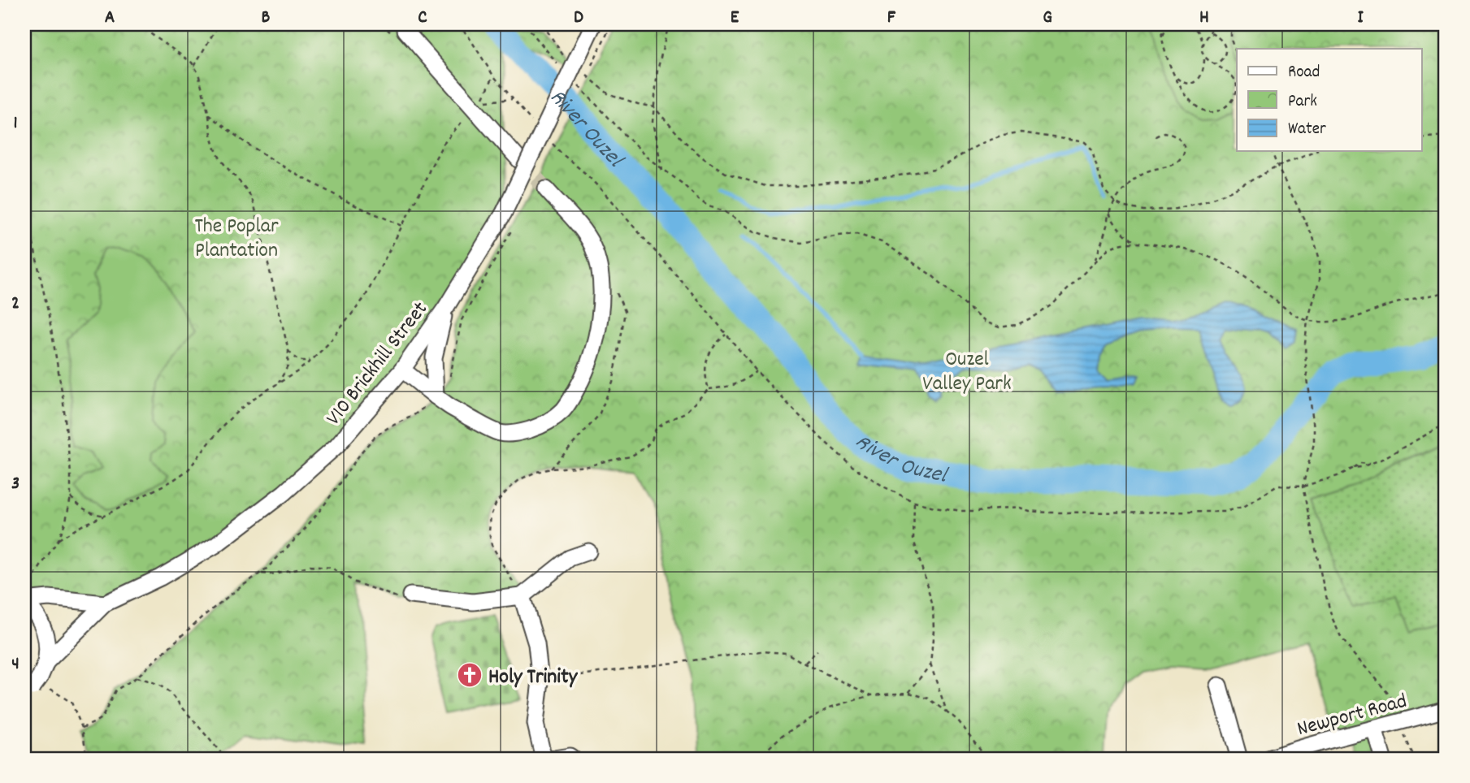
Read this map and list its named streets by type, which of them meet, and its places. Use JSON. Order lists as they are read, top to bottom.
{
  "streets": {
    "street": ["V10 Brickhill Street", "Newport Road"]
  },
  "water": ["River Ouzel"],
  "parks": ["The Poplar Plantation", "Ouzel Valley Park"],
  "places": {
    "church": ["Holy Trinity"]
  },
  "legend": ["Road", "Park", "Water"],
  "grid": {
    "columns": [
      "A",
      "B",
      "C",
      "D",
      "E",
      "F",
      "G",
      "H",
      "I"
    ],
    "rows": [
      "1",
      "2",
      "3",
      "4"
    ]
  }
}
